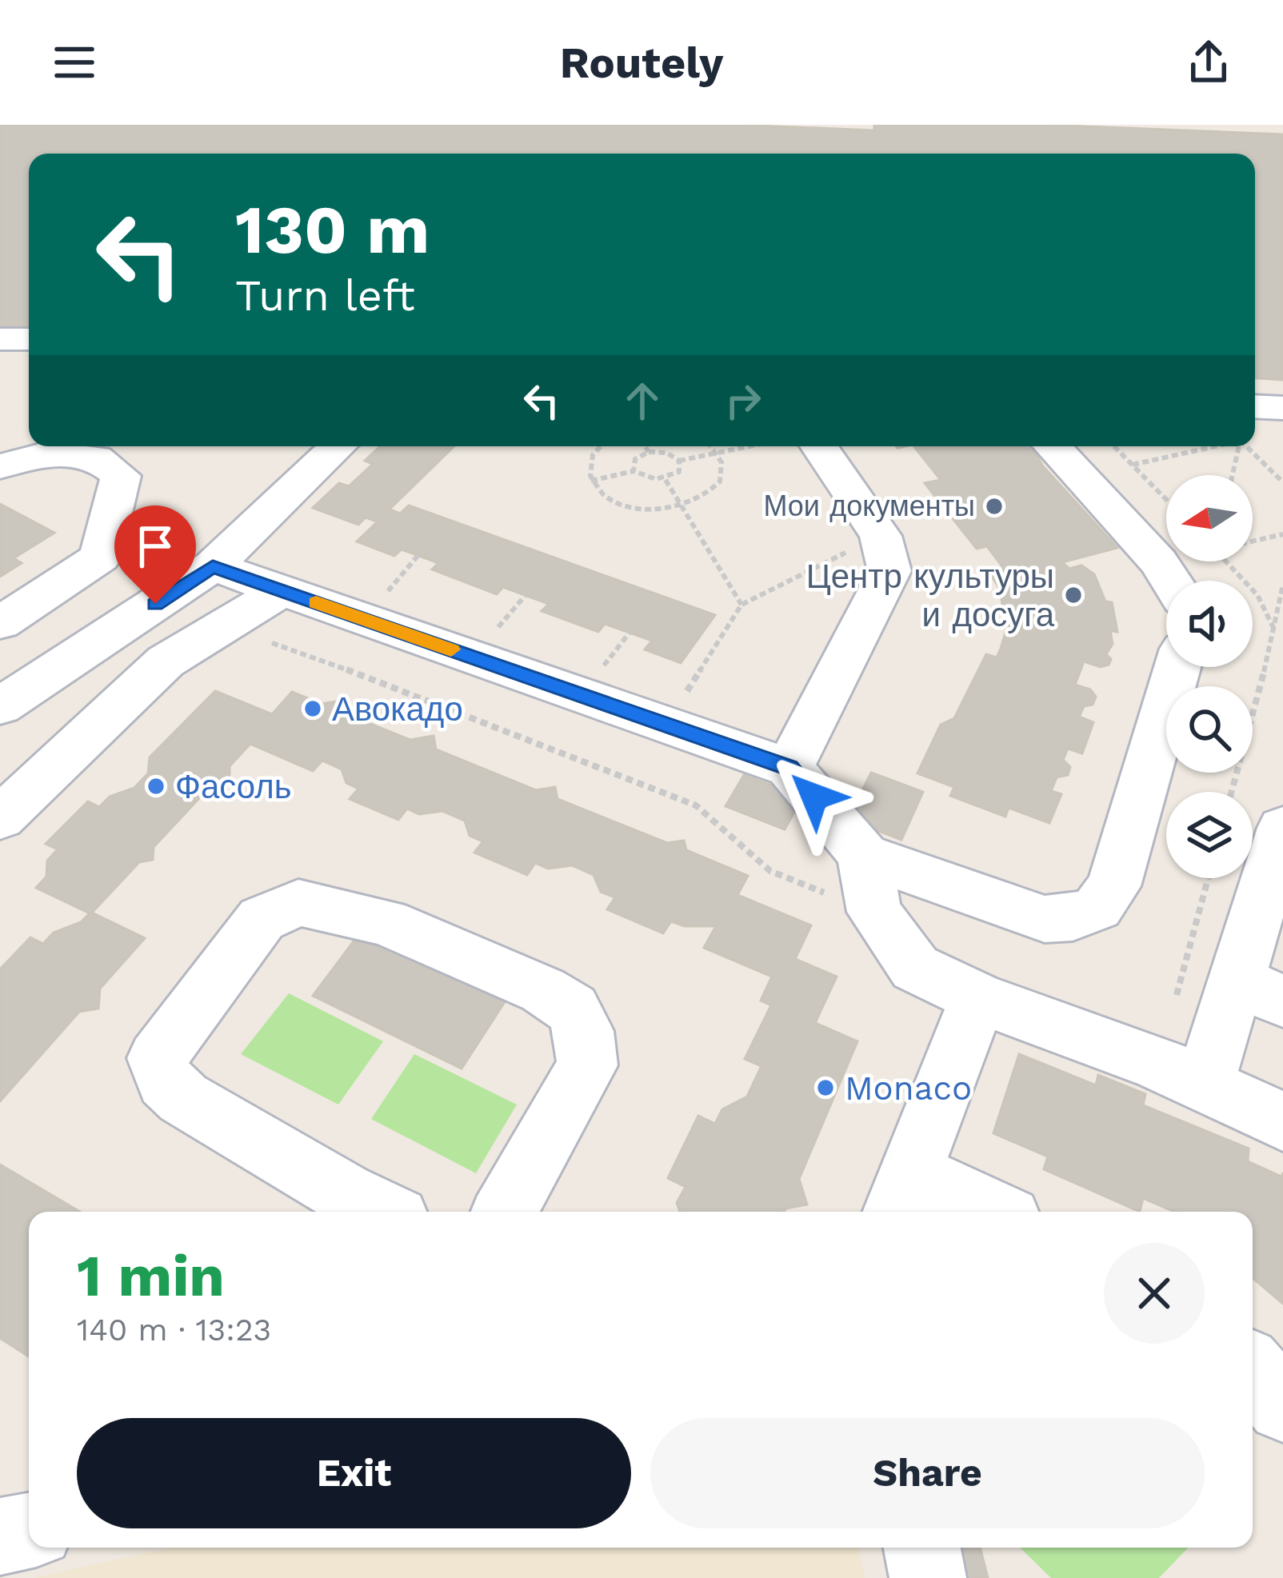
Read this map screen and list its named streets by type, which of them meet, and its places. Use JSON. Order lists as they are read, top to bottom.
{
  "places": [
    "Мои документы",
    "Центр культуры и досуга",
    "Авокадо",
    "Фасоль",
    "Monaco"
  ],
  "north": "left",
  "page": {
    "header": "Routely",
    "turn": ["130 m", "Turn left"],
    "heading": ["1 min", "140 m · 13:23"],
    "buttons": ["Exit", "Share"]
  }
}
